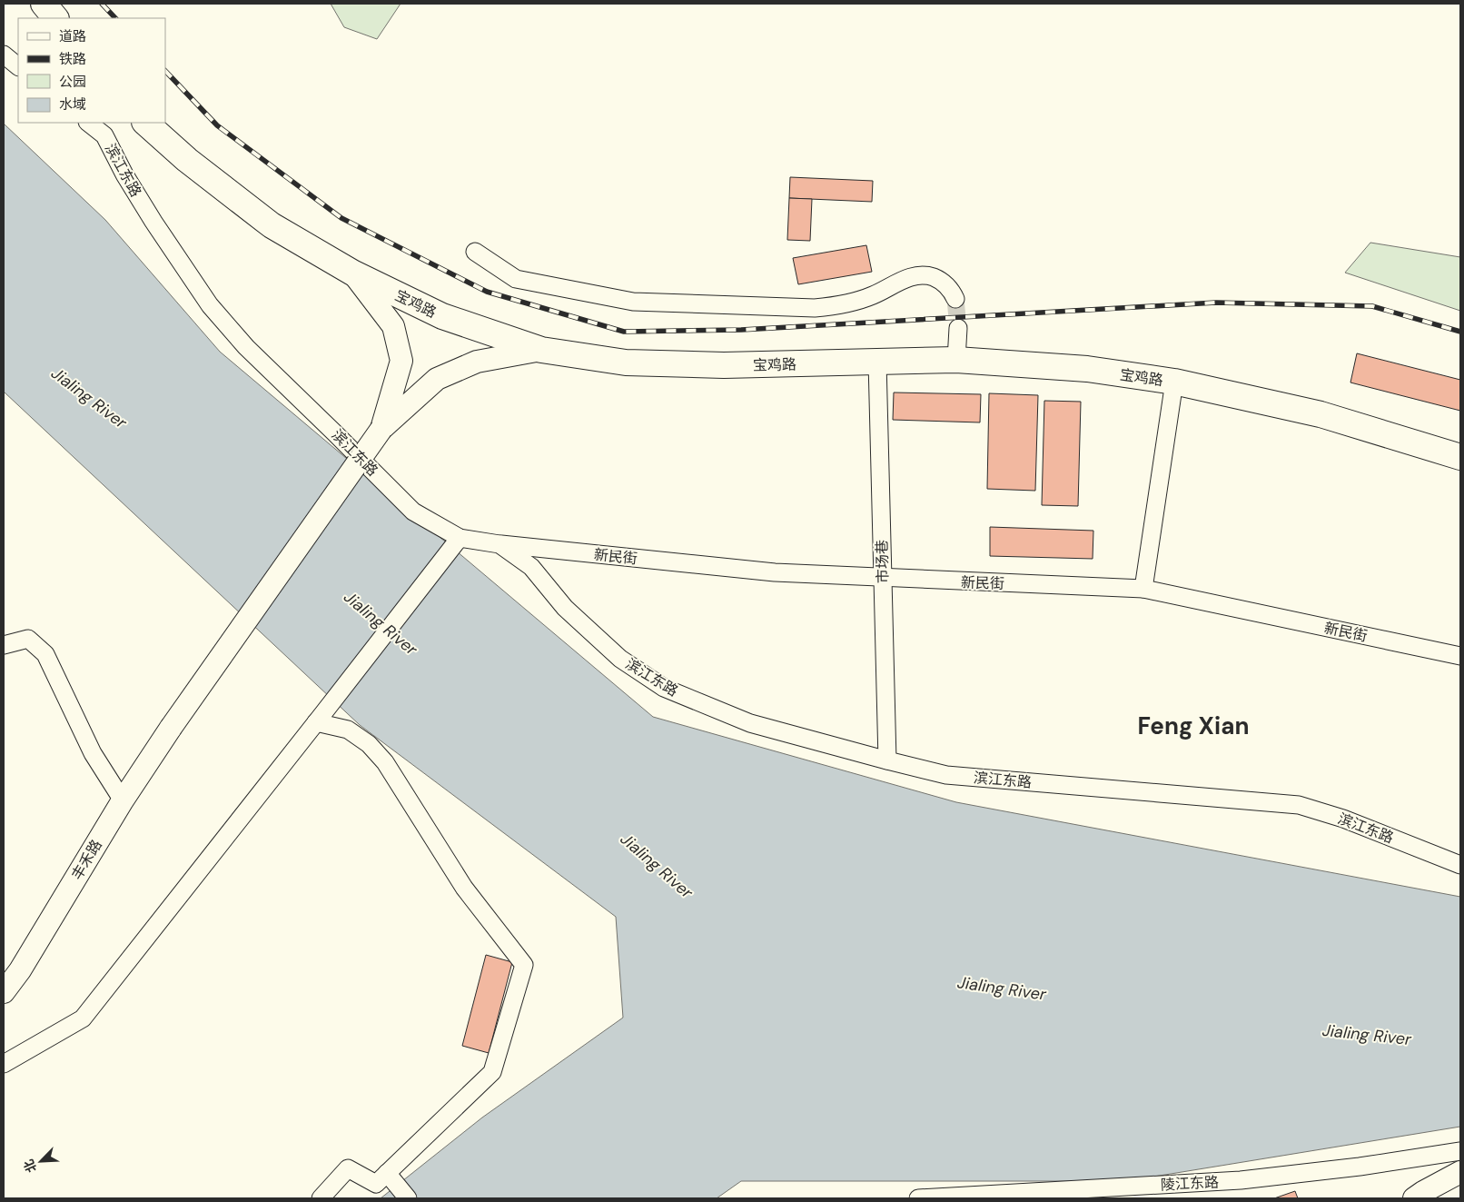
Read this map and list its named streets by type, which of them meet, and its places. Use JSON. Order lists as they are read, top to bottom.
{
  "streets": {
    "highway": ["宝鸡路"],
    "main road": ["丰禾路"],
    "street": [
      "滨江东路",
      "新民街",
      "市场巷",
      "陵江东路"
    ]
  },
  "crossings": [
    ["滨江东路", "新民街"],
    ["滨江东路", "市场巷"],
    ["宝鸡路", "市场巷"],
    ["新民街", "市场巷"]
  ],
  "districts": ["Feng Xian"],
  "water": ["Jialing River"],
  "legend": [
    "道路",
    "铁路",
    "公园",
    "水域"
  ],
  "north": "bottom left"
}
